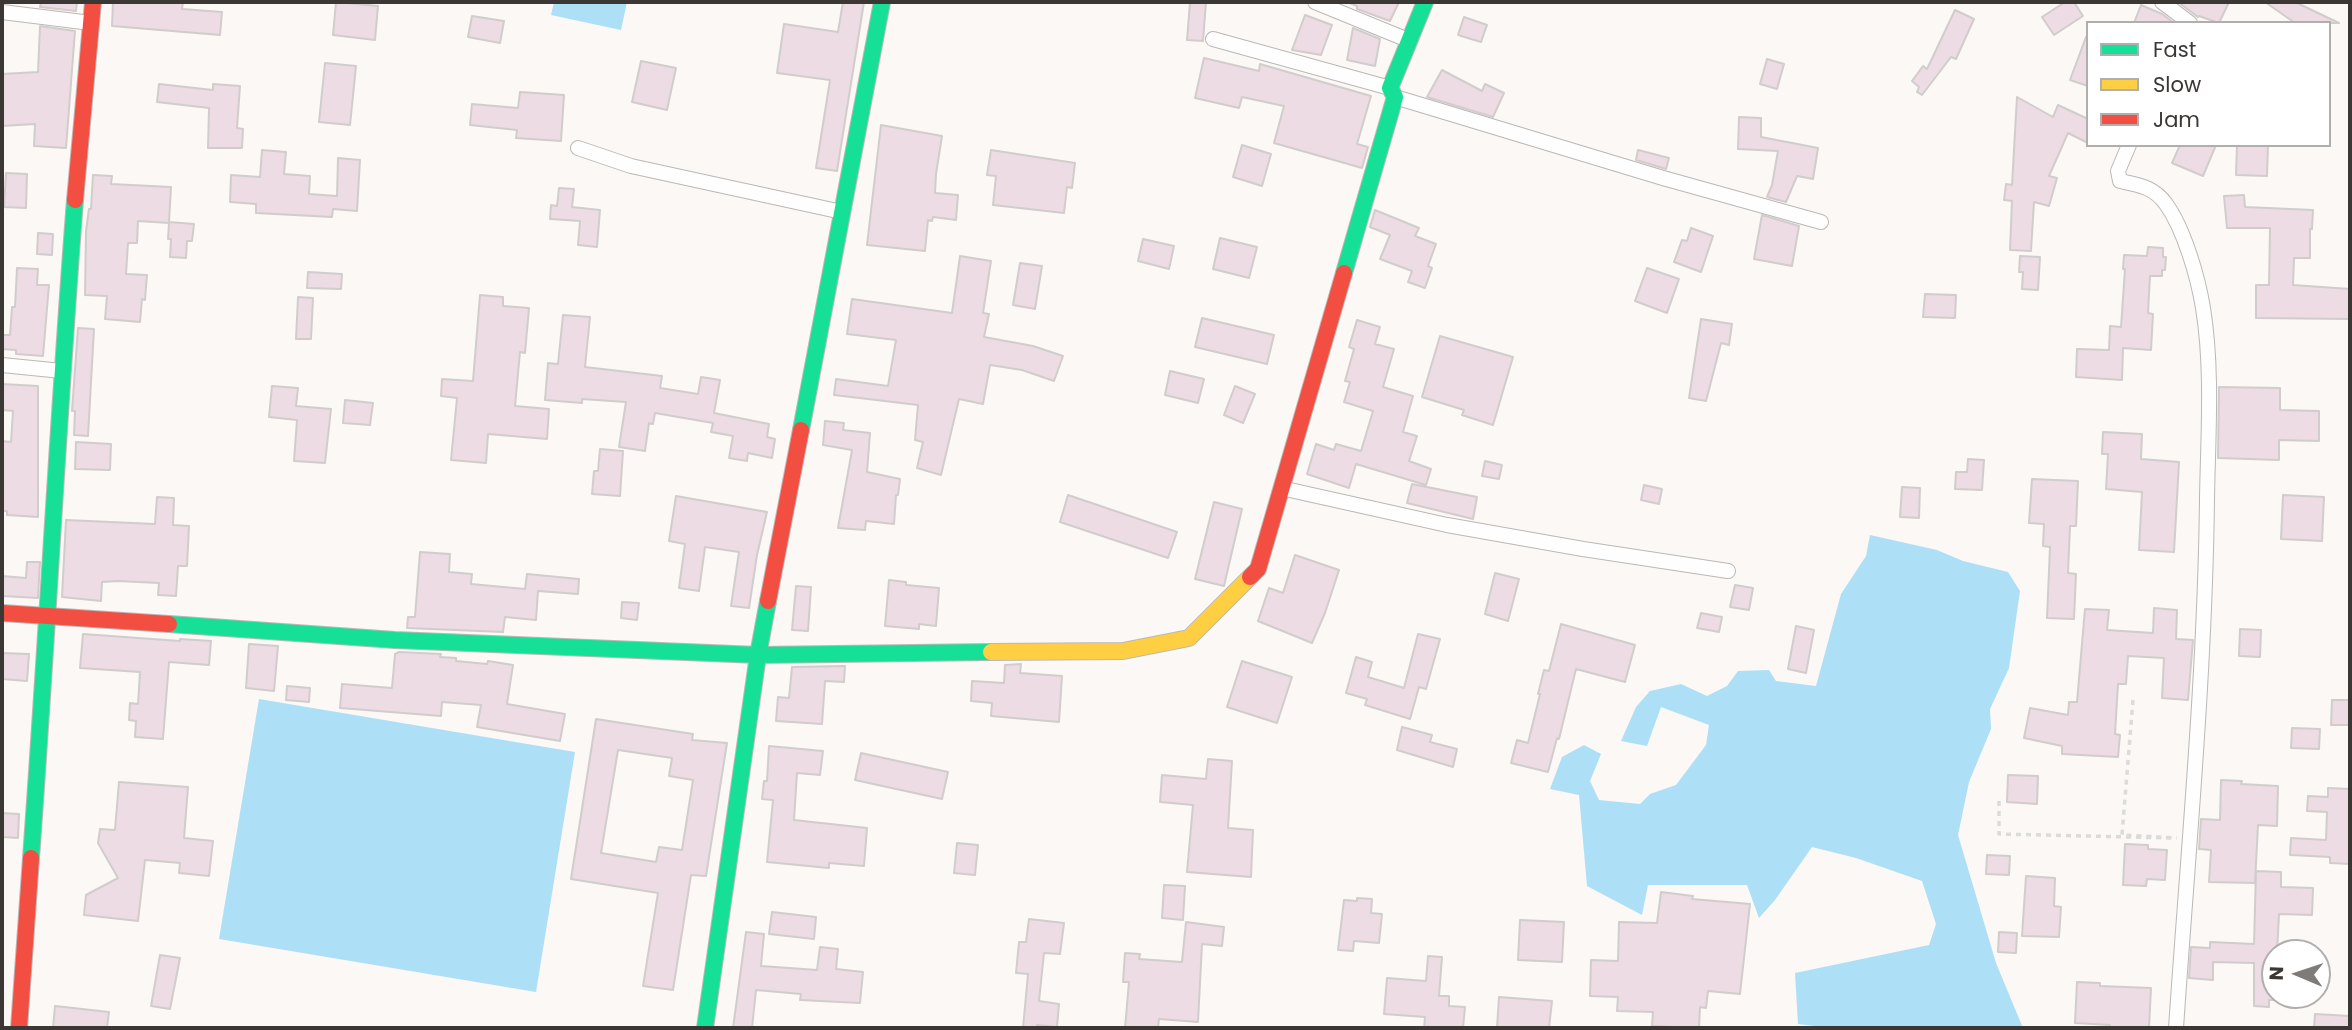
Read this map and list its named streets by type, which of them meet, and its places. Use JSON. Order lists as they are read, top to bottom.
{
  "legend": ["Fast", "Slow", "Jam"],
  "north": "left"
}
